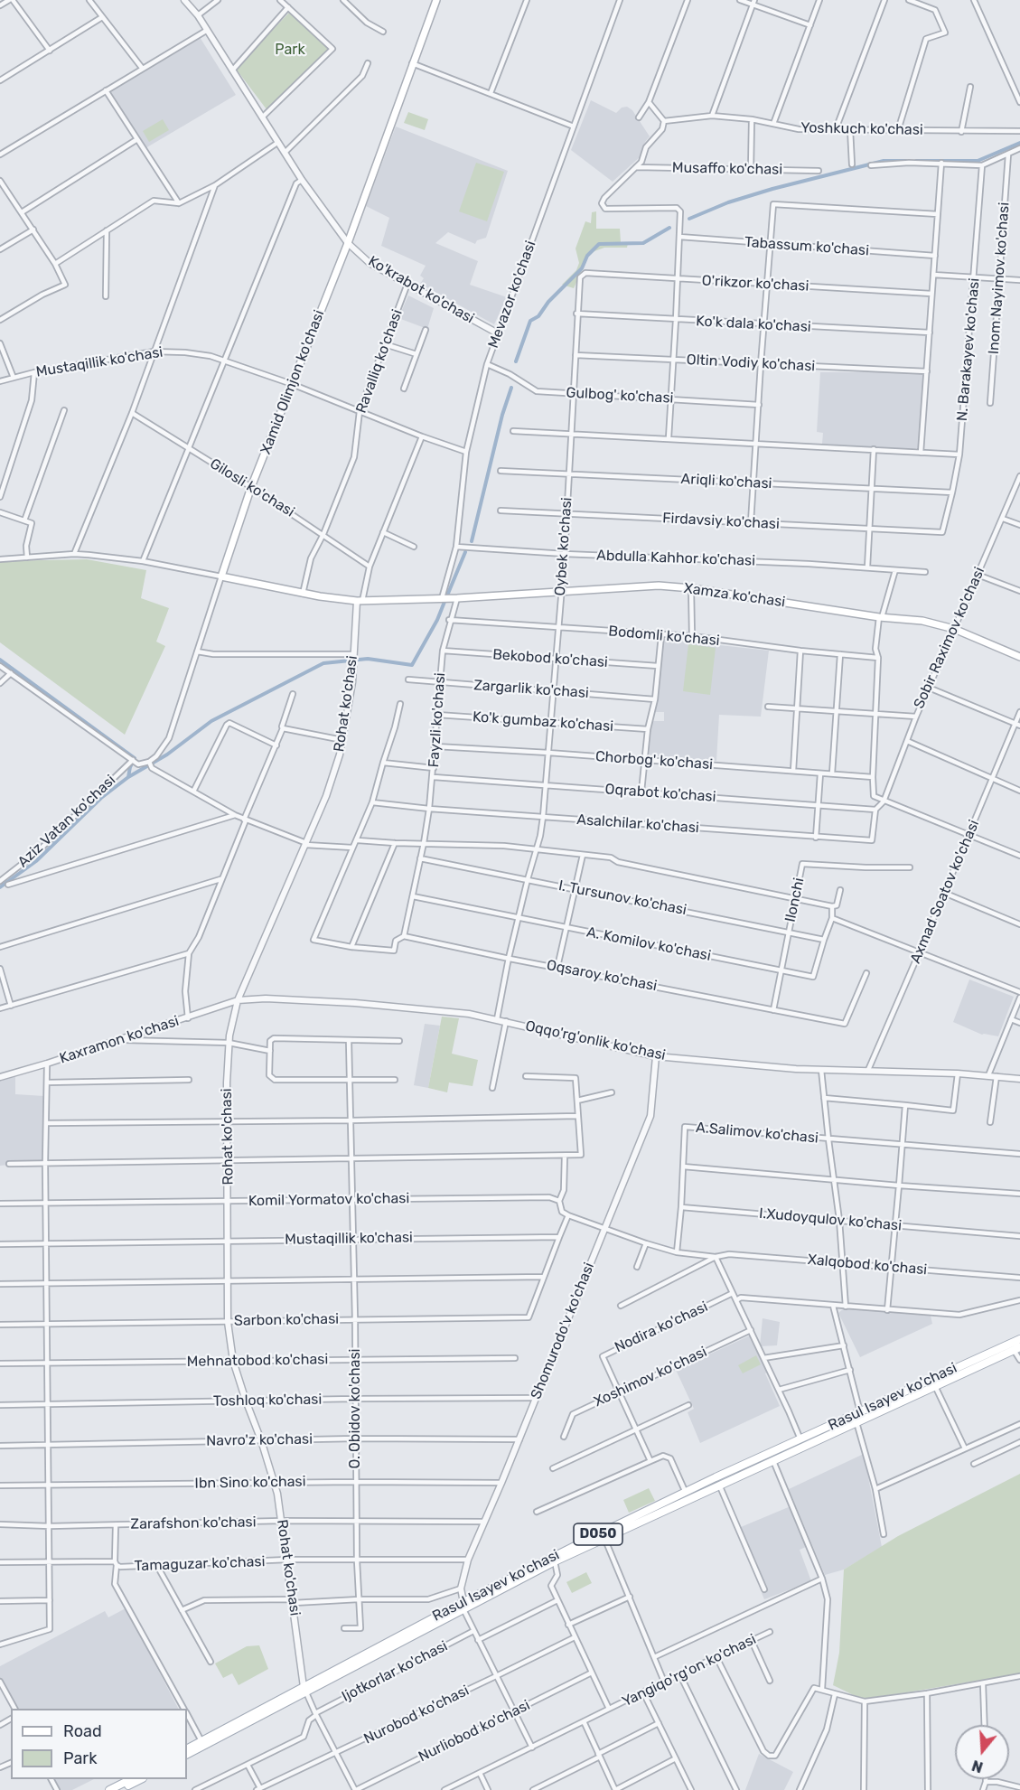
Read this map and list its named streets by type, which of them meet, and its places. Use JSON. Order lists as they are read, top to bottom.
{
  "streets": {
    "main road": [
      "Xamid Olimjon ko'chasi",
      "Xamza ko'chasi",
      "Rasul Isayev ko'chasi",
      "D050"
    ],
    "street": [
      "Yoshkuch ko'chasi",
      "Musaffo ko'chasi",
      "Tabassum ko'chasi",
      "Inom Nayimov ko'chasi",
      "O'rikzor ko'chasi",
      "Ko'krabot ko'chasi",
      "Mevazor ko'chasi",
      "Ko'k dala ko'chasi",
      "N. Barakayev ko'chasi",
      "Ravalliq ko'chasi",
      "Mustaqillik ko'chasi",
      "Oltin Vodiy ko'chasi",
      "Gulbog' ko'chasi",
      "Ariqli ko'chasi",
      "Gilosli ko'chasi",
      "Firdavsiy ko'chasi",
      "Oybek ko'chasi",
      "Abdulla Kahhor ko'chasi",
      "Bodomli ko'chasi",
      "Sobir Raximov ko'chasi",
      "Bekobod ko'chasi",
      "Zargarlik ko'chasi",
      "Rohat ko'chasi",
      "Fayzli ko'chasi",
      "Ko'k gumbaz ko'chasi",
      "Chorbog' ko'chasi",
      "Oqrabot ko'chasi",
      "Aziz Vatan ko'chasi",
      "Asalchilar ko'chasi",
      "Axmad Soatov ko'chasi",
      "I. Tursunov ko'chasi",
      "Ilonchi",
      "A. Komilov ko'chasi",
      "Oqsaroy ko'chasi",
      "Kaxramon ko'chasi",
      "Oqqo'rg'onlik ko'chasi",
      "A.Salimov ko'chasi",
      "Komil Yormatov ko'chasi",
      "I.Xudoyqulov ko'chasi",
      "Xalqobod ko'chasi",
      "Sarbon ko'chasi",
      "Nodira ko'chasi",
      "Shomurodo'v ko'chasi",
      "Mehnatobod ko'chasi",
      "Xoshimov ko'chasi",
      "Toshloq ko'chasi",
      "O. Obidov ko'chasi",
      "Navro'z ko'chasi",
      "Ibn Sino ko'chasi",
      "Zarafshon ko'chasi",
      "Tamaguzar ko'chasi",
      "Yangiqo'rg'on ko'chasi",
      "Ijotkorlar ko'chasi",
      "Nurobod ko'chasi",
      "Nurliobod ko'chasi"
    ]
  },
  "crossings": [
    ["O'rikzor ko'chasi", "Oybek ko'chasi"],
    ["Ko'krabot ko'chasi", "Mevazor ko'chasi"],
    ["Ko'krabot ko'chasi", "Ravalliq ko'chasi"],
    ["Ko'krabot ko'chasi", "Xamid Olimjon ko'chasi"],
    ["Mevazor ko'chasi", "Mustaqillik ko'chasi"],
    ["Mevazor ko'chasi", "Gulbog' ko'chasi"],
    ["Mevazor ko'chasi", "Abdulla Kahhor ko'chasi"],
    ["Mevazor ko'chasi", "Xamza ko'chasi"],
    ["Ko'k dala ko'chasi", "Oybek ko'chasi"],
    ["N. Barakayev ko'chasi", "Ariqli ko'chasi"],
    ["N. Barakayev ko'chasi", "Firdavsiy ko'chasi"],
    ["Ravalliq ko'chasi", "Mustaqillik ko'chasi"],
    ["Ravalliq ko'chasi", "Gilosli ko'chasi"],
    ["Ravalliq ko'chasi", "Xamza ko'chasi"],
    ["Mustaqillik ko'chasi", "Xamid Olimjon ko'chasi"],
    ["Mustaqillik ko'chasi", "Rohat ko'chasi"],
    ["Mustaqillik ko'chasi", "Sarbon ko'chasi"],
    ["Mustaqillik ko'chasi", "O. Obidov ko'chasi"],
    ["Oltin Vodiy ko'chasi", "Oybek ko'chasi"],
    ["Xamid Olimjon ko'chasi", "Gilosli ko'chasi"],
    ["Xamid Olimjon ko'chasi", "Xamza ko'chasi"],
    ["Gulbog' ko'chasi", "Oybek ko'chasi"],
    ["Ariqli ko'chasi", "Oybek ko'chasi"],
    ["Firdavsiy ko'chasi", "Oybek ko'chasi"],
    ["Oybek ko'chasi", "Abdulla Kahhor ko'chasi"],
    ["Oybek ko'chasi", "Xamza ko'chasi"],
    ["Oybek ko'chasi", "Bodomli ko'chasi"],
    ["Oybek ko'chasi", "Bekobod ko'chasi"],
    ["Oybek ko'chasi", "Zargarlik ko'chasi"],
    ["Oybek ko'chasi", "Ko'k gumbaz ko'chasi"],
    ["Oybek ko'chasi", "Chorbog' ko'chasi"],
    ["Oybek ko'chasi", "Oqrabot ko'chasi"],
    ["Oybek ko'chasi", "Asalchilar ko'chasi"],
    ["Oybek ko'chasi", "I. Tursunov ko'chasi"],
    ["Oybek ko'chasi", "A. Komilov ko'chasi"],
    ["Oybek ko'chasi", "Oqsaroy ko'chasi"],
    ["Oybek ko'chasi", "Oqqo'rg'onlik ko'chasi"],
    ["Xamza ko'chasi", "Sobir Raximov ko'chasi"],
    ["Xamza ko'chasi", "Rohat ko'chasi"],
    ["Xamza ko'chasi", "Fayzli ko'chasi"],
    ["Bodomli ko'chasi", "Fayzli ko'chasi"],
    ["Bekobod ko'chasi", "Fayzli ko'chasi"],
    ["Zargarlik ko'chasi", "Fayzli ko'chasi"],
    ["Rohat ko'chasi", "Kaxramon ko'chasi"],
    ["Rohat ko'chasi", "Oqqo'rg'onlik ko'chasi"],
    ["Rohat ko'chasi", "Komil Yormatov ko'chasi"],
    ["Rohat ko'chasi", "Sarbon ko'chasi"],
    ["Rohat ko'chasi", "Mehnatobod ko'chasi"],
    ["Rohat ko'chasi", "Rasul Isayev ko'chasi"],
    ["Rohat ko'chasi", "Toshloq ko'chasi"],
    ["Rohat ko'chasi", "Navro'z ko'chasi"],
    ["Rohat ko'chasi", "Ibn Sino ko'chasi"],
    ["Rohat ko'chasi", "Zarafshon ko'chasi"],
    ["Rohat ko'chasi", "Tamaguzar ko'chasi"],
    ["Fayzli ko'chasi", "Ko'k gumbaz ko'chasi"],
    ["Fayzli ko'chasi", "Chorbog' ko'chasi"],
    ["Fayzli ko'chasi", "Oqrabot ko'chasi"],
    ["Fayzli ko'chasi", "Asalchilar ko'chasi"],
    ["Fayzli ko'chasi", "I. Tursunov ko'chasi"],
    ["Fayzli ko'chasi", "A. Komilov ko'chasi"],
    ["Fayzli ko'chasi", "Oqsaroy ko'chasi"],
    ["Oqrabot ko'chasi", "Asalchilar ko'chasi"],
    ["Axmad Soatov ko'chasi", "Oqqo'rg'onlik ko'chasi"],
    ["I. Tursunov ko'chasi", "Ilonchi"],
    ["I. Tursunov ko'chasi", "A. Komilov ko'chasi"],
    ["Ilonchi", "A. Komilov ko'chasi"],
    ["Ilonchi", "Oqsaroy ko'chasi"],
    ["Kaxramon ko'chasi", "Oqqo'rg'onlik ko'chasi"],
    ["Oqqo'rg'onlik ko'chasi", "Shomurodo'v ko'chasi"],
    ["Komil Yormatov ko'chasi", "O. Obidov ko'chasi"],
    ["Sarbon ko'chasi", "O. Obidov ko'chasi"],
    ["Nodira ko'chasi", "Xoshimov ko'chasi"],
    ["Shomurodo'v ko'chasi", "Rasul Isayev ko'chasi"],
    ["Shomurodo'v ko'chasi", "Toshloq ko'chasi"],
    ["Shomurodo'v ko'chasi", "Navro'z ko'chasi"],
    ["Shomurodo'v ko'chasi", "Ibn Sino ko'chasi"],
    ["Shomurodo'v ko'chasi", "Zarafshon ko'chasi"],
    ["Shomurodo'v ko'chasi", "Tamaguzar ko'chasi"],
    ["Mehnatobod ko'chasi", "O. Obidov ko'chasi"],
    ["Rasul Isayev ko'chasi", "Yangiqo'rg'on ko'chasi"],
    ["Toshloq ko'chasi", "O. Obidov ko'chasi"],
    ["O. Obidov ko'chasi", "Navro'z ko'chasi"],
    ["O. Obidov ko'chasi", "Ibn Sino ko'chasi"],
    ["O. Obidov ko'chasi", "Zarafshon ko'chasi"],
    ["O. Obidov ko'chasi", "Tamaguzar ko'chasi"],
    ["Yangiqo'rg'on ko'chasi", "Nurobod ko'chasi"],
    ["Yangiqo'rg'on ko'chasi", "Nurliobod ko'chasi"]
  ],
  "parks": ["Park"],
  "legend": ["Road", "Park"],
  "north": "bottom"
}
